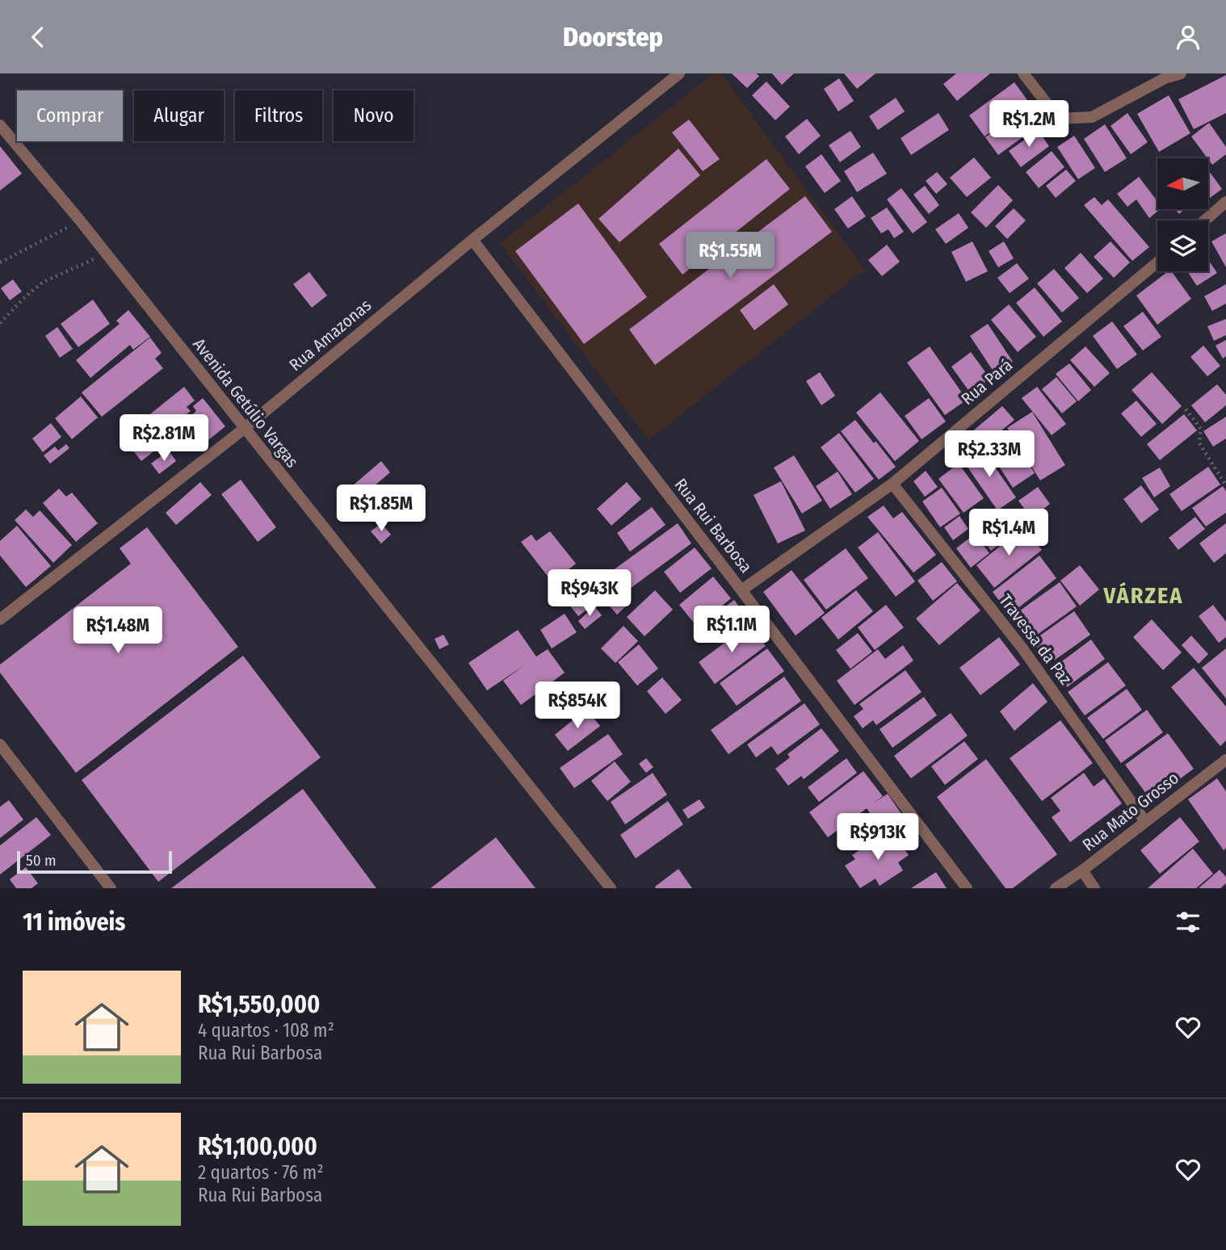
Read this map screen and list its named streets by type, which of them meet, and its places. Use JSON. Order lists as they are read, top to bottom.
{
  "streets": {
    "street": [
      "Rua Amazonas",
      "Rua Pará",
      "Avenida Getúlio Vargas",
      "Rua Rui Barbosa",
      "Travessa da Paz",
      "Rua Mato Grosso"
    ]
  },
  "crossings": [
    ["Rua Amazonas", "Avenida Getúlio Vargas"],
    ["Rua Amazonas", "Rua Rui Barbosa"],
    ["Rua Pará", "Rua Rui Barbosa"],
    ["Rua Pará", "Travessa da Paz"],
    ["Travessa da Paz", "Rua Mato Grosso"]
  ],
  "districts": ["VÁRZEA"],
  "scale_bar": "50 m",
  "north": "left",
  "page": {
    "header": "Doorstep",
    "chip": [
      "Comprar",
      "Alugar",
      "Filtros",
      "Novo"
    ],
    "price": [
      "R$1.2M",
      "R$1.55M",
      "R$2.81M",
      "R$2.33M",
      "R$1.85M",
      "R$1.4M",
      "R$943K",
      "R$1.1M",
      "R$1.48M",
      "R$854K",
      "R$913K"
    ],
    "scale": "50 m",
    "heading": "11 imóveis",
    "list": [
      {
        "name": "R$1,550,000",
        "note": "4 quartos · 108 m² · Rua Rui Barbosa"
      },
      {
        "name": "R$1,100,000",
        "note": "2 quartos · 76 m² · Rua Rui Barbosa"
      }
    ]
  }
}
